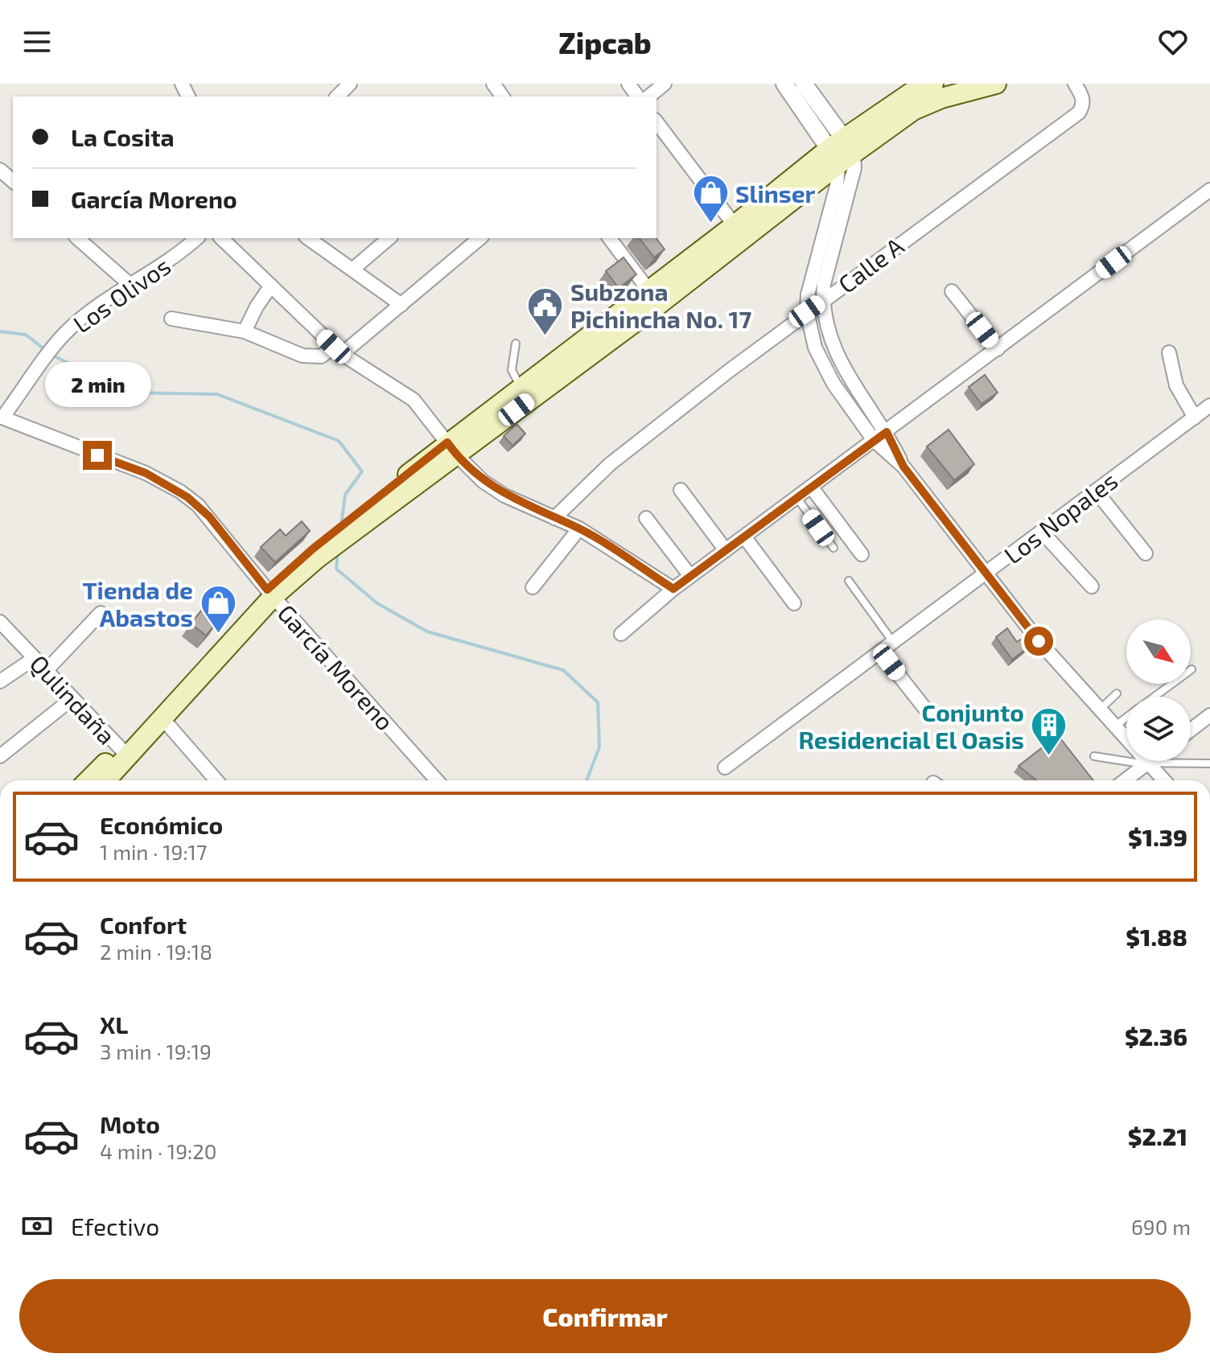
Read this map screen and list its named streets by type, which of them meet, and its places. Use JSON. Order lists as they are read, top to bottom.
{
  "streets": {
    "street": [
      "Calle A",
      "Los Olivos",
      "Los Nopales",
      "García Moreno",
      "Qulindaña"
    ]
  },
  "crossings": [
    ["Los Olivos", "García Moreno"]
  ],
  "places": {
    "shop": ["Slinser", "Tienda de Abastos"],
    "public building": ["Subzona Pichincha No. 17"],
    "building": ["Conjunto Residencial El Oasis"]
  },
  "north": "bottom right",
  "page": {
    "header": "Zipcab",
    "banner": ["La Cosita", "García Moreno"],
    "bubble": "2 min",
    "list": [
      {
        "name": "Económico",
        "note": "1 min · 19:17",
        "value": "$1.39"
      },
      {
        "name": "Confort",
        "note": "2 min · 19:18",
        "value": "$1.88"
      },
      {
        "name": "XL",
        "note": "3 min · 19:19",
        "value": "$2.36"
      },
      {
        "name": "Moto",
        "note": "4 min · 19:20",
        "value": "$2.21"
      }
    ],
    "pay": ["Efectivo", "690 m"],
    "buttons": "Confirmar"
  }
}
